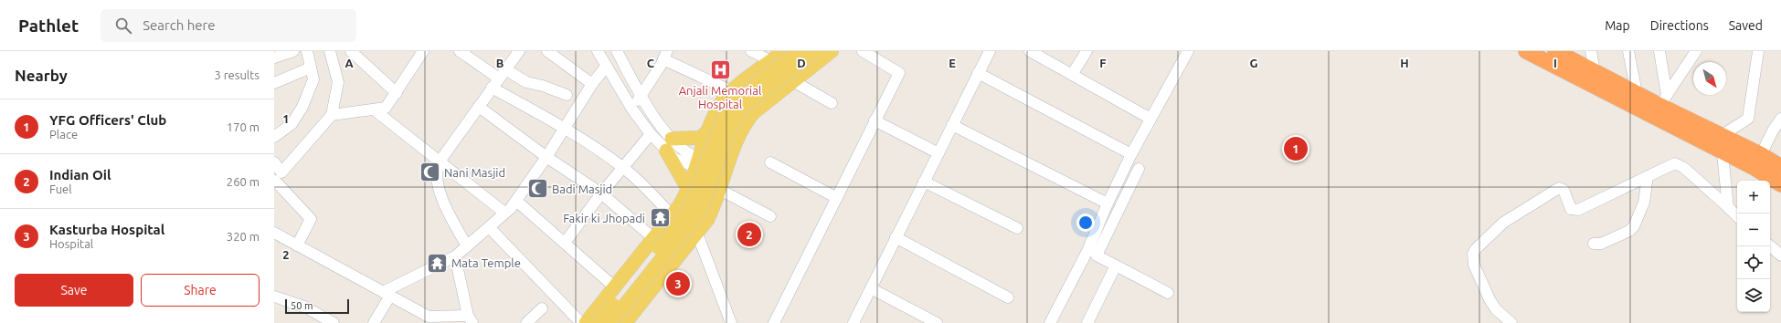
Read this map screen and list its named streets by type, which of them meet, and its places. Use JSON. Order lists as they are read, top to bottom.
{
  "places": {
    "hospital": ["Anjali Memorial Hospital"],
    "mosque": ["Nani Masjid", "Badi Masjid"],
    "temple": ["Fakir ki Jhopadi", "Mata Temple"]
  },
  "scale_bar": "50 m",
  "north": "bottom right",
  "page": {
    "header": "Pathlet",
    "search": "Search here",
    "nav": ["Map", "Directions", "Saved"],
    "heading": ["Nearby", "3 results"],
    "list": [
      {
        "mark": "1",
        "name": "YFG Officers' Club",
        "note": "Place",
        "value": "170 m"
      },
      {
        "mark": "2",
        "name": "Indian Oil",
        "note": "Fuel",
        "value": "260 m"
      },
      {
        "mark": "3",
        "name": "Kasturba Hospital",
        "note": "Hospital",
        "value": "320 m"
      }
    ],
    "pins": ["1", "2", "3"],
    "map_buttons": ["+", "−"],
    "buttons": ["Save", "Share"],
    "scale": "50 m"
  },
  "grid": {
    "columns": [
      "A",
      "B",
      "C",
      "D",
      "E",
      "F",
      "G",
      "H",
      "I"
    ],
    "rows": ["1", "2"]
  }
}
